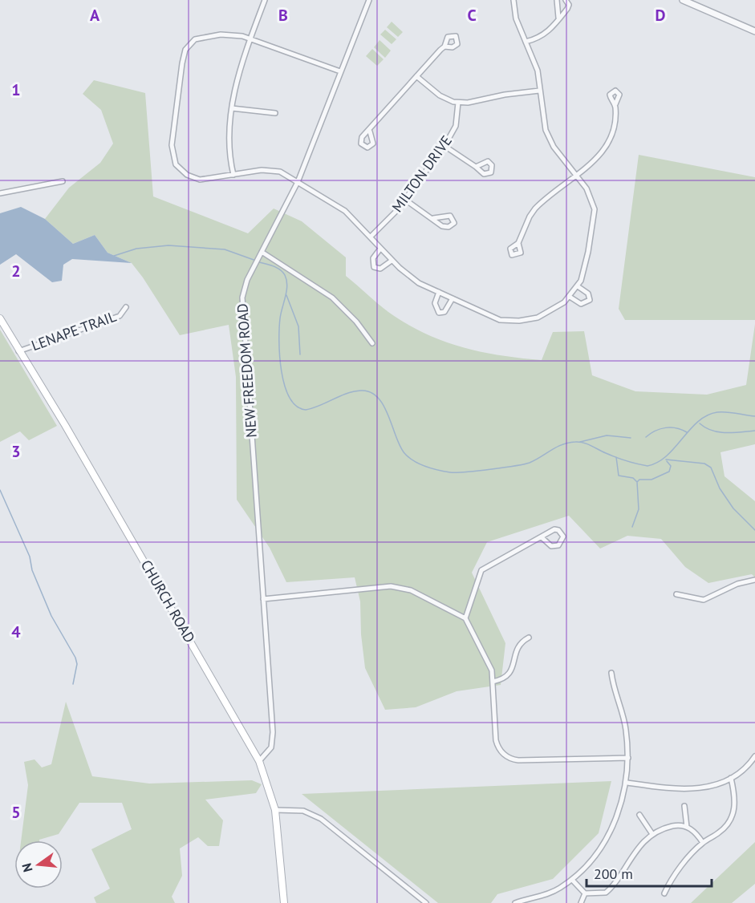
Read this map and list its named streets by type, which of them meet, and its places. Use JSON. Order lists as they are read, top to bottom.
{
  "streets": {
    "main road": ["CHURCH ROAD"],
    "street": ["MILTON DRIVE", "LENAPE TRAIL", "NEW FREEDOM ROAD"]
  },
  "crossings": [
    ["LENAPE TRAIL", "CHURCH ROAD"],
    ["NEW FREEDOM ROAD", "CHURCH ROAD"]
  ],
  "scale_bar": "200 m",
  "north": "left",
  "grid": {
    "columns": [
      "A",
      "B",
      "C",
      "D"
    ],
    "rows": [
      "1",
      "2",
      "3",
      "4",
      "5"
    ]
  }
}
